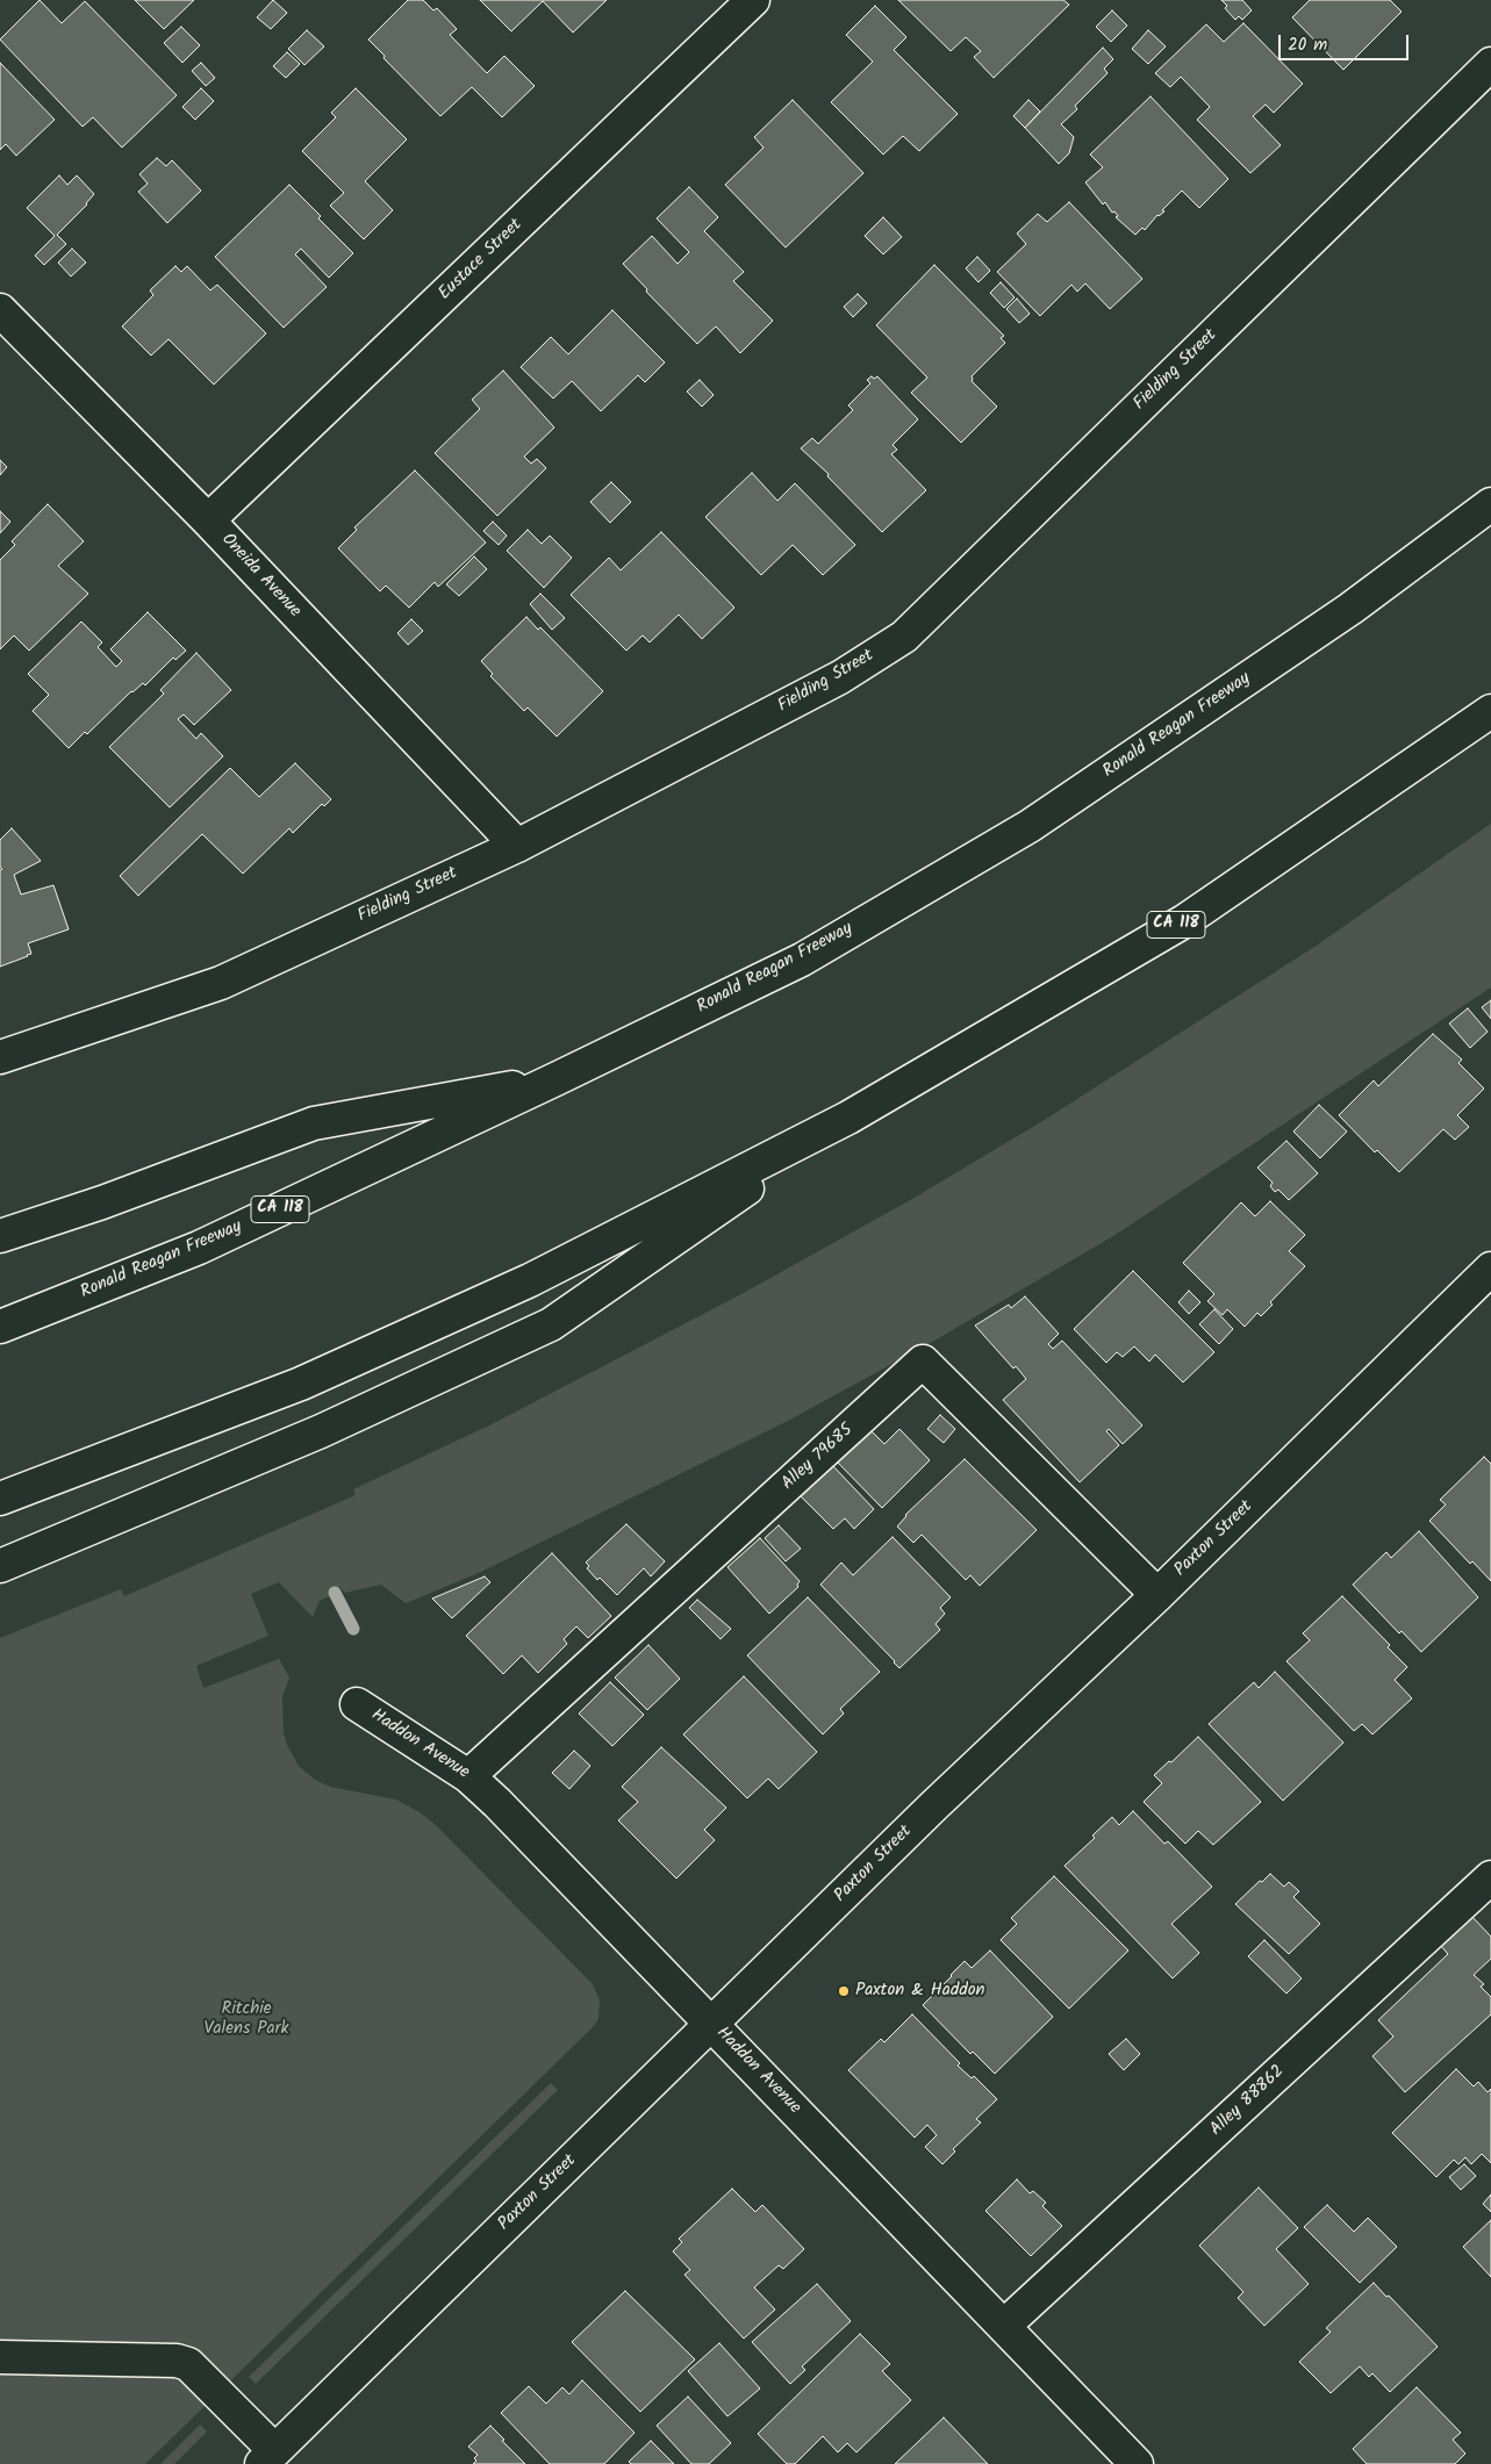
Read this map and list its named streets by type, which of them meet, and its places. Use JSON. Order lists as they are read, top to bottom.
{
  "streets": {
    "main road": [
      "Eustace Street",
      "Fielding Street",
      "Oneida Avenue",
      "Ronald Reagan Freeway",
      "CA 118",
      "Alley 79685",
      "Paxton Street",
      "Haddon Avenue",
      "Alley 88862"
    ]
  },
  "crossings": [
    ["Eustace Street", "Oneida Avenue"],
    ["Fielding Street", "Oneida Avenue"],
    ["Alley 79685", "Paxton Street"],
    ["Alley 79685", "Haddon Avenue"],
    ["Paxton Street", "Haddon Avenue"],
    ["Haddon Avenue", "Alley 88862"]
  ],
  "parks": ["Ritchie Valens Park"],
  "places": ["Paxton & Haddon"],
  "scale_bar": "20 m"
}
